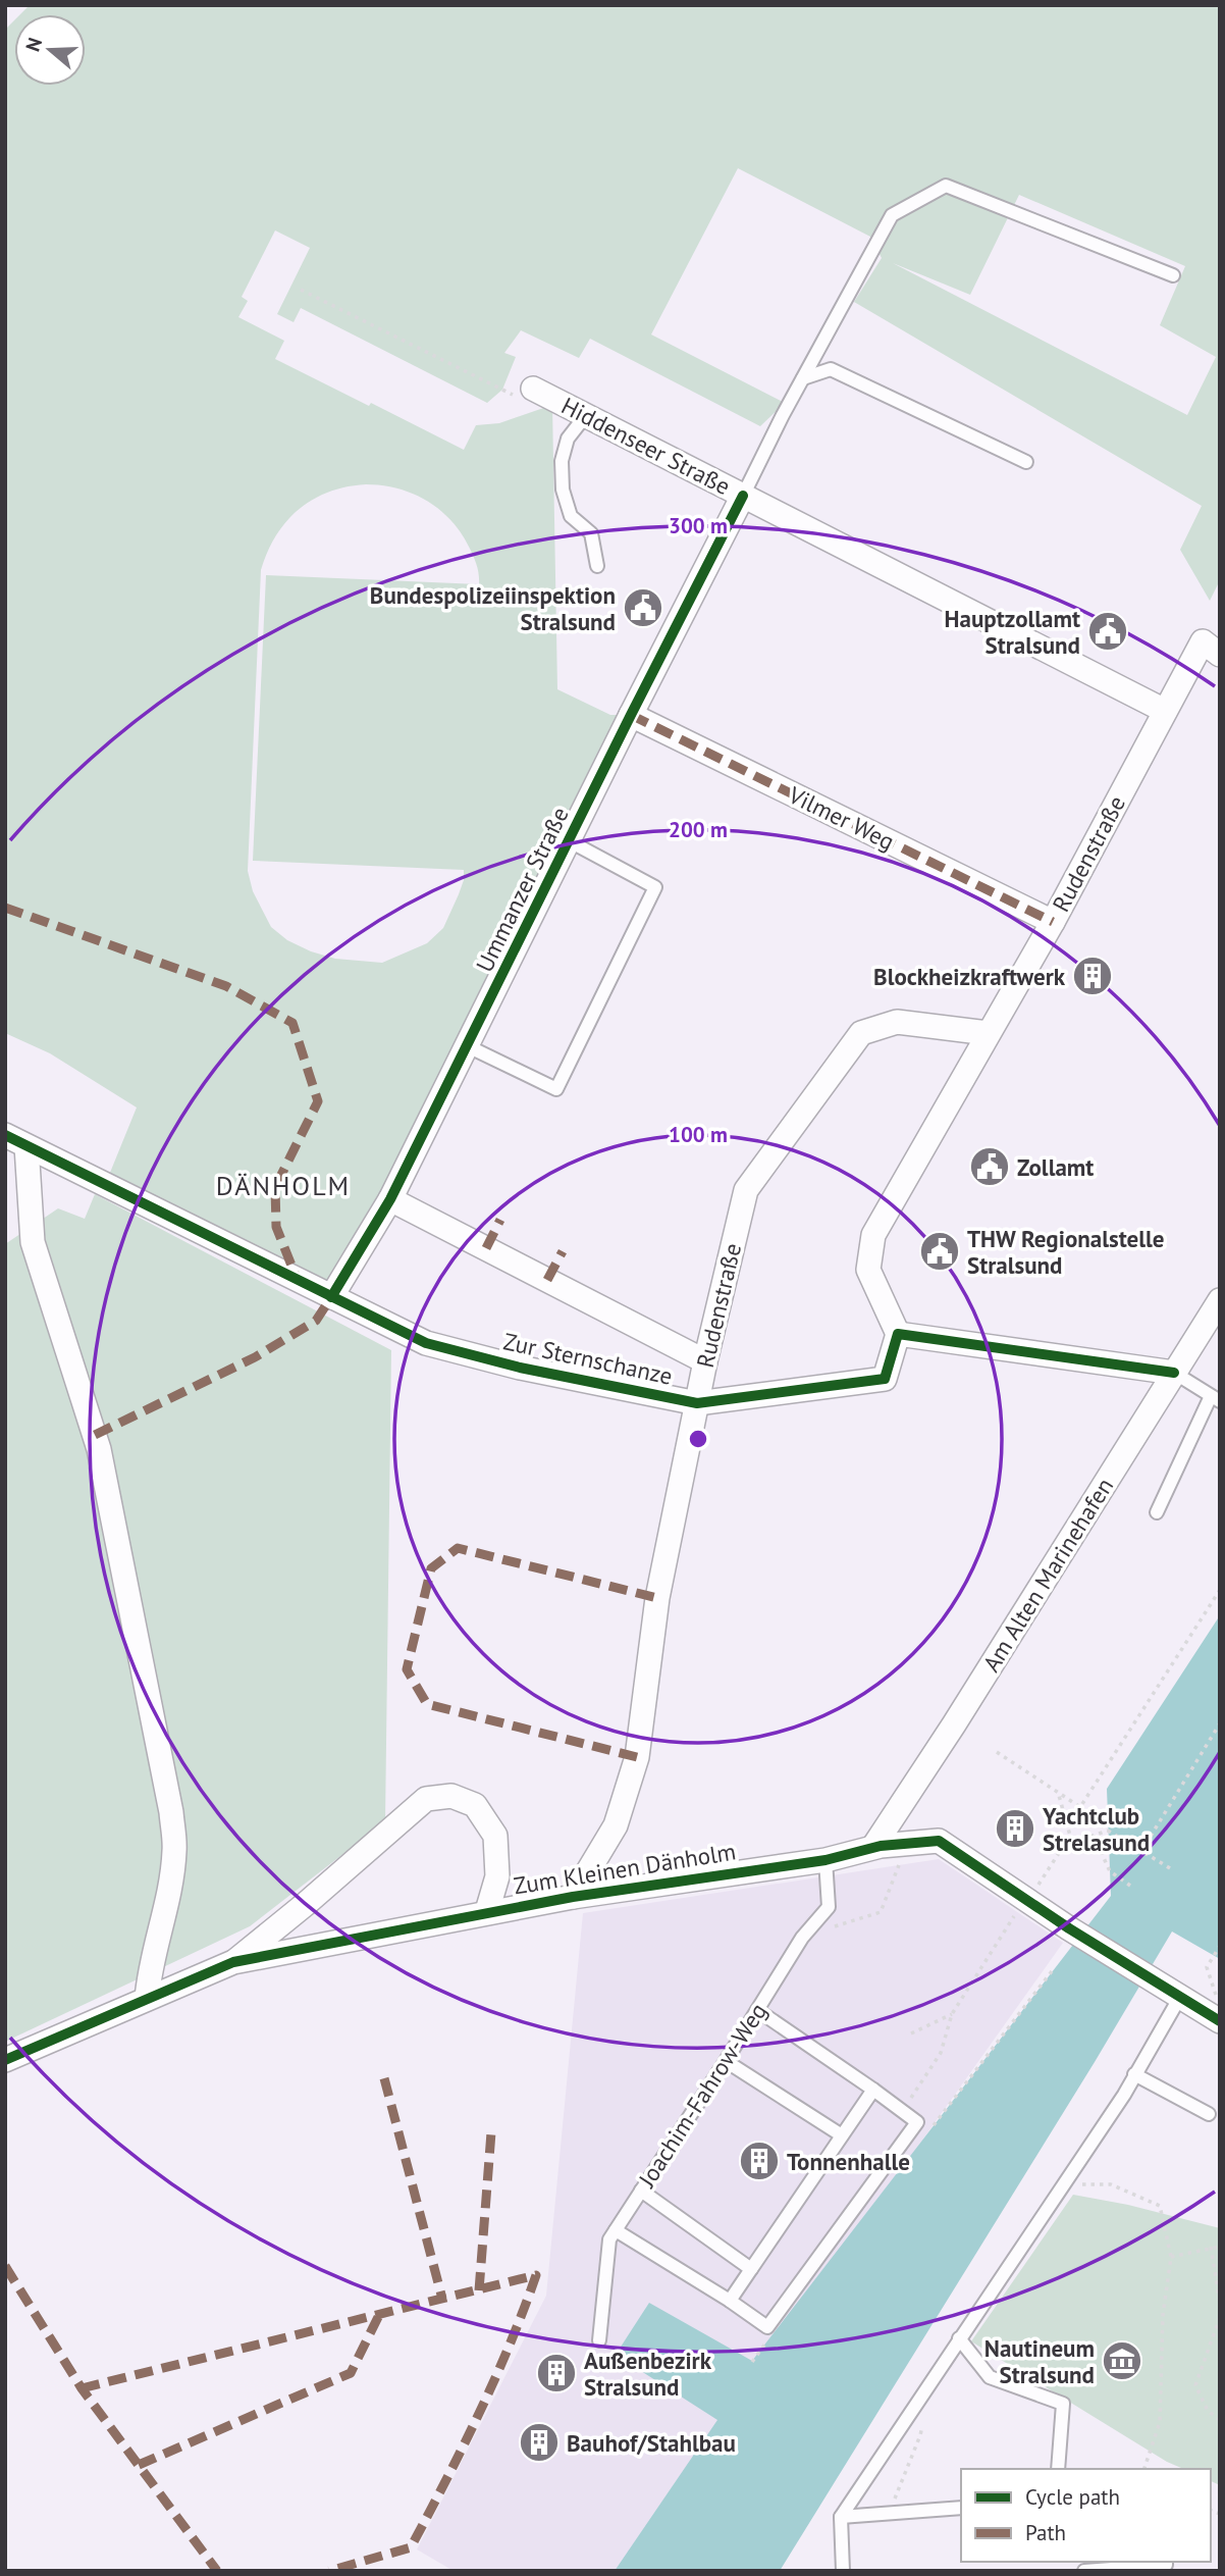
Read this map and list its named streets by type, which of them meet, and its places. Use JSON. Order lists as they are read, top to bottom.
{
  "streets": {
    "street": [
      "Hiddenseer Straße",
      "Vilmer Weg",
      "Rudenstraße",
      "Ummanzer Straße",
      "Zur Sternschanze",
      "Am Alten Marinehafen",
      "Zum Kleinen Dänholm"
    ],
    "lane": ["Joachim-Fahrow-Weg"]
  },
  "crossings": [
    ["Hiddenseer Straße", "Rudenstraße"],
    ["Hiddenseer Straße", "Ummanzer Straße"],
    ["Vilmer Weg", "Rudenstraße"],
    ["Vilmer Weg", "Ummanzer Straße"],
    ["Rudenstraße", "Zur Sternschanze"],
    ["Rudenstraße", "Zum Kleinen Dänholm"],
    ["Ummanzer Straße", "Zur Sternschanze"],
    ["Am Alten Marinehafen", "Zum Kleinen Dänholm"],
    ["Zum Kleinen Dänholm", "Joachim-Fahrow-Weg"]
  ],
  "districts": ["DÄNHOLM"],
  "places": {
    "public building": [
      "Bundespolizeiinspektion Stralsund",
      "Hauptzollamt Stralsund",
      "Zollamt",
      "THW Regionalstelle Stralsund"
    ],
    "building": [
      "Blockheizkraftwerk",
      "Yachtclub Strelasund",
      "Tonnenhalle",
      "Außenbezirk Stralsund",
      "Bauhof/Stahlbau"
    ],
    "museum": ["Nautineum Stralsund"]
  },
  "legend": ["Cycle path", "Path"],
  "north": "left",
  "rings": ["300 m", "200 m", "100 m"]
}
